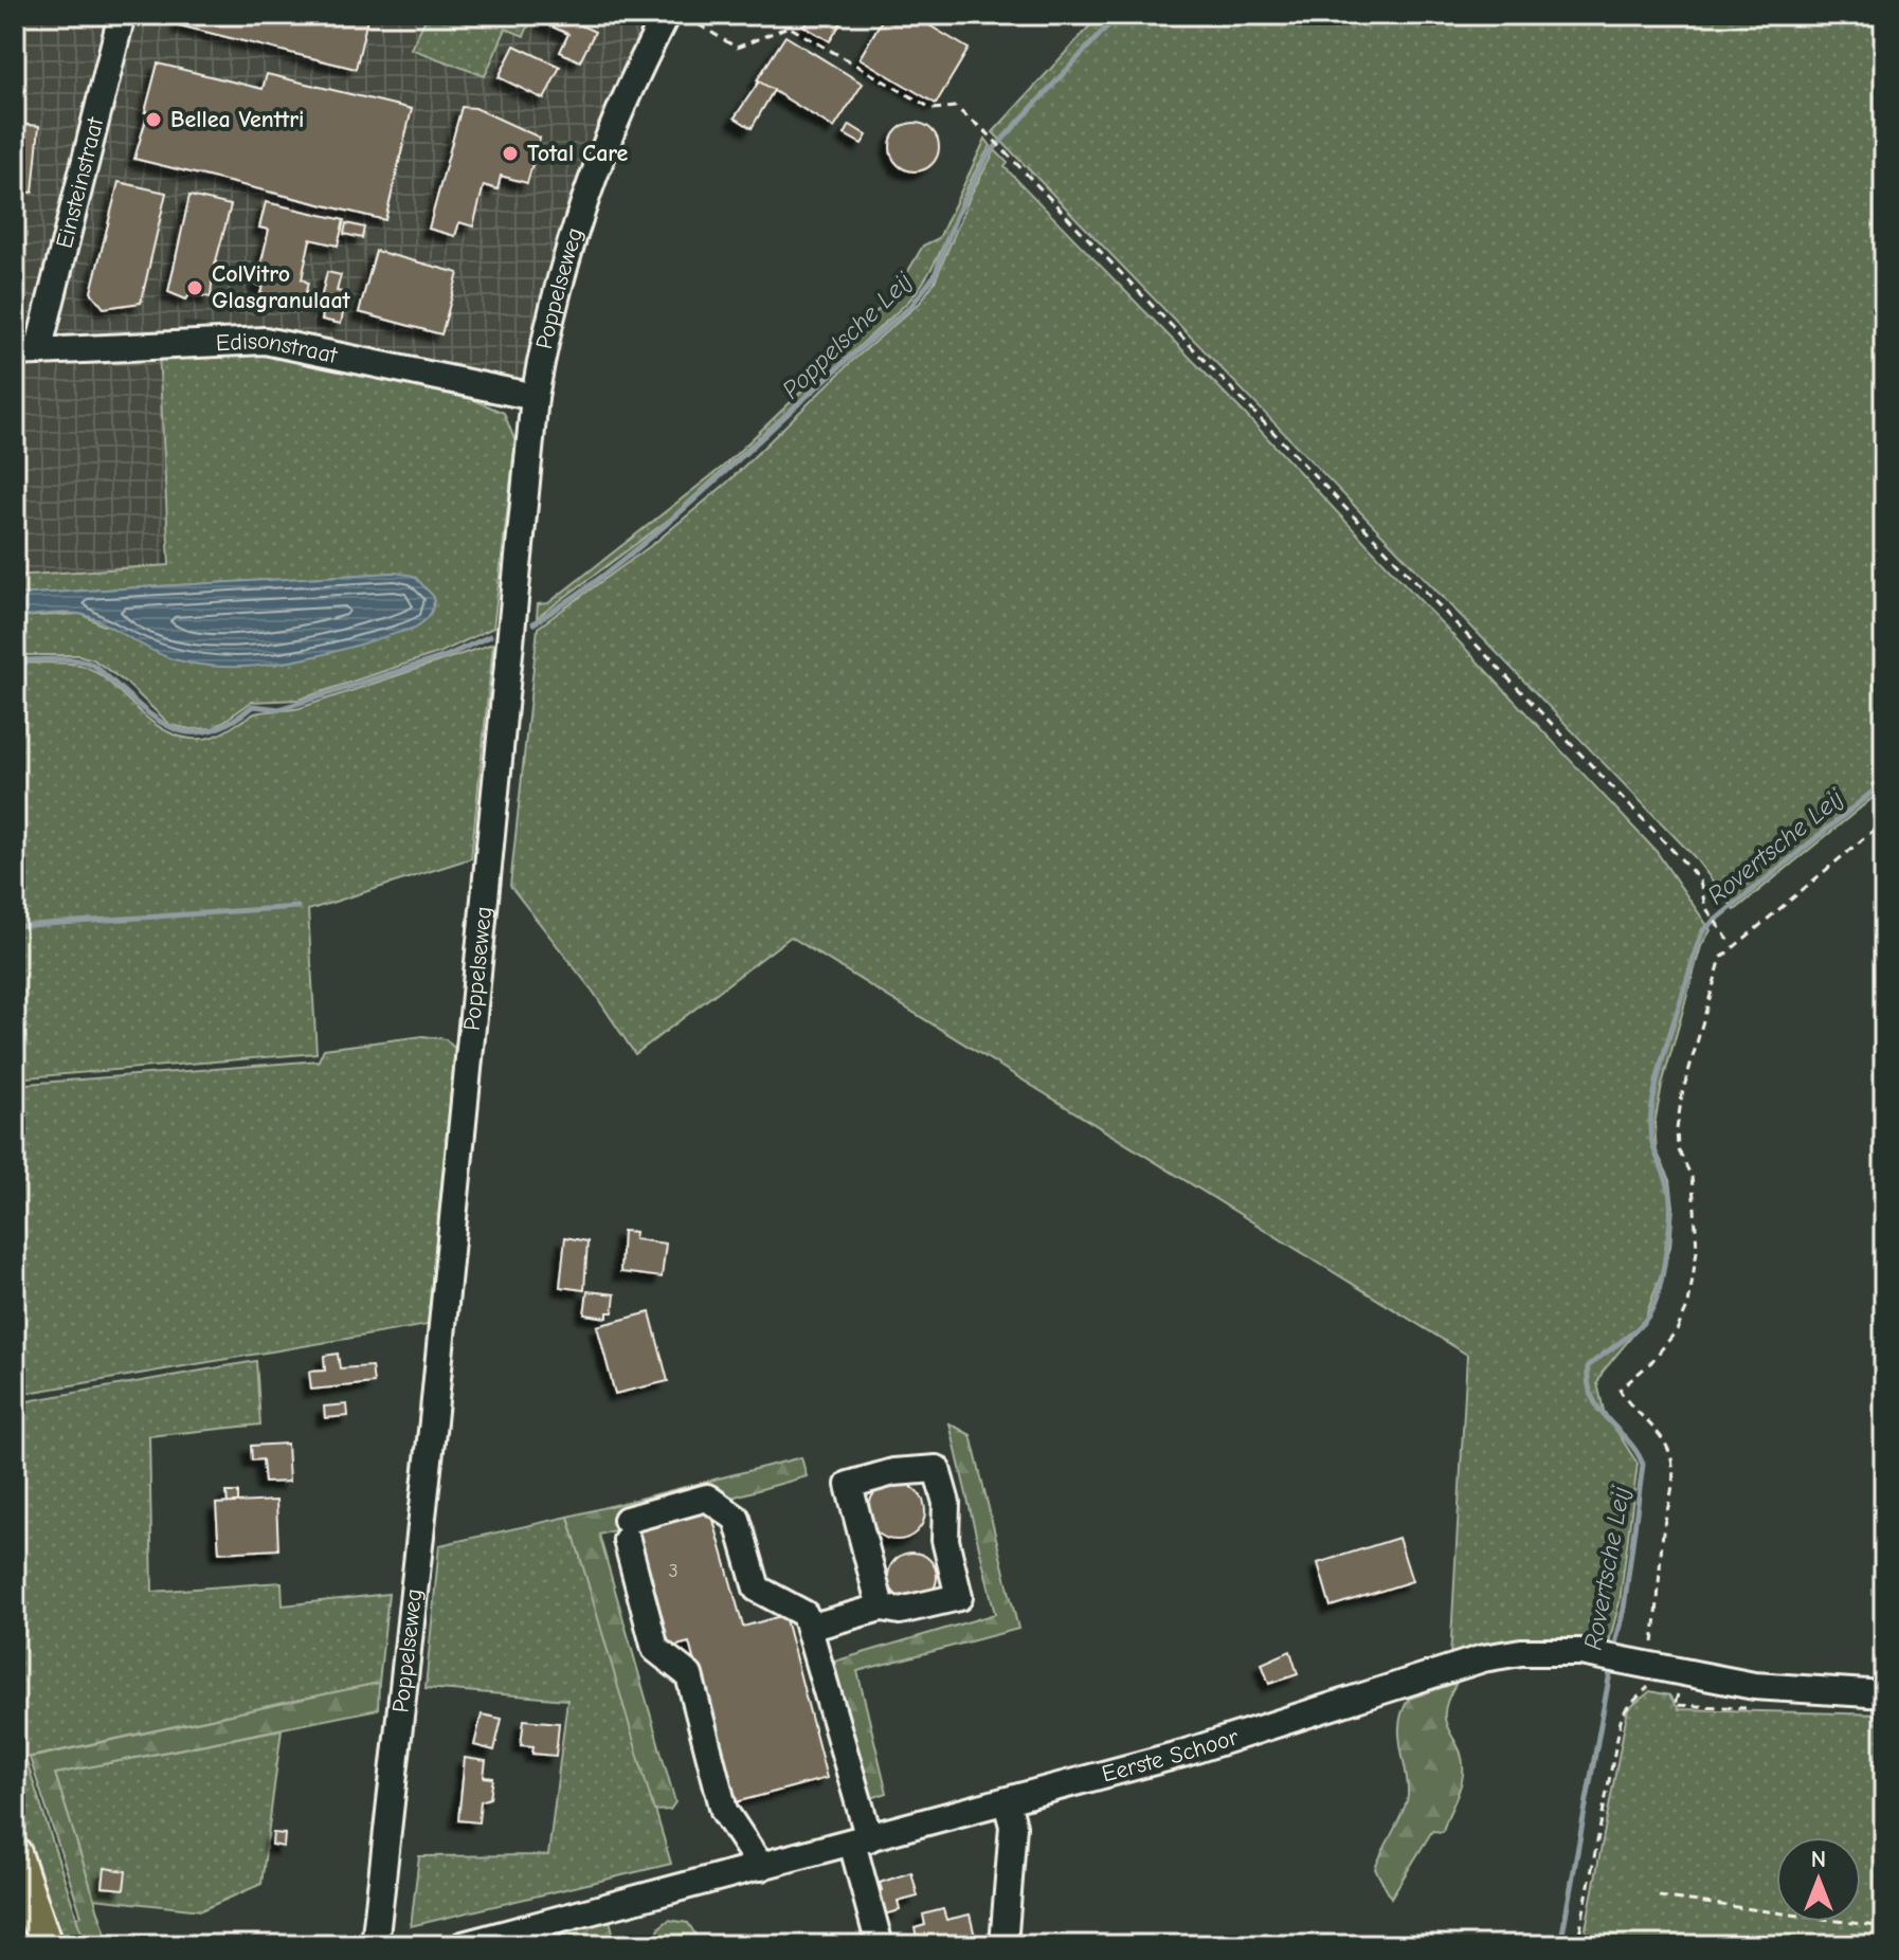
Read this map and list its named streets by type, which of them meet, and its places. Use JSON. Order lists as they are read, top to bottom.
{
  "streets": {
    "street": [
      "Einsteinstraat",
      "Poppelseweg",
      "Edisonstraat",
      "Eerste Schoor"
    ]
  },
  "crossings": [
    ["Einsteinstraat", "Edisonstraat"],
    ["Poppelseweg", "Edisonstraat"]
  ],
  "water": ["Poppelsche Leij", "Rovertsche Leij"],
  "places": ["Bellea Venttri", "Total Care", "ColVitro Glasgranulaat"],
  "house_numbers": ["3"],
  "north": "top"
}
